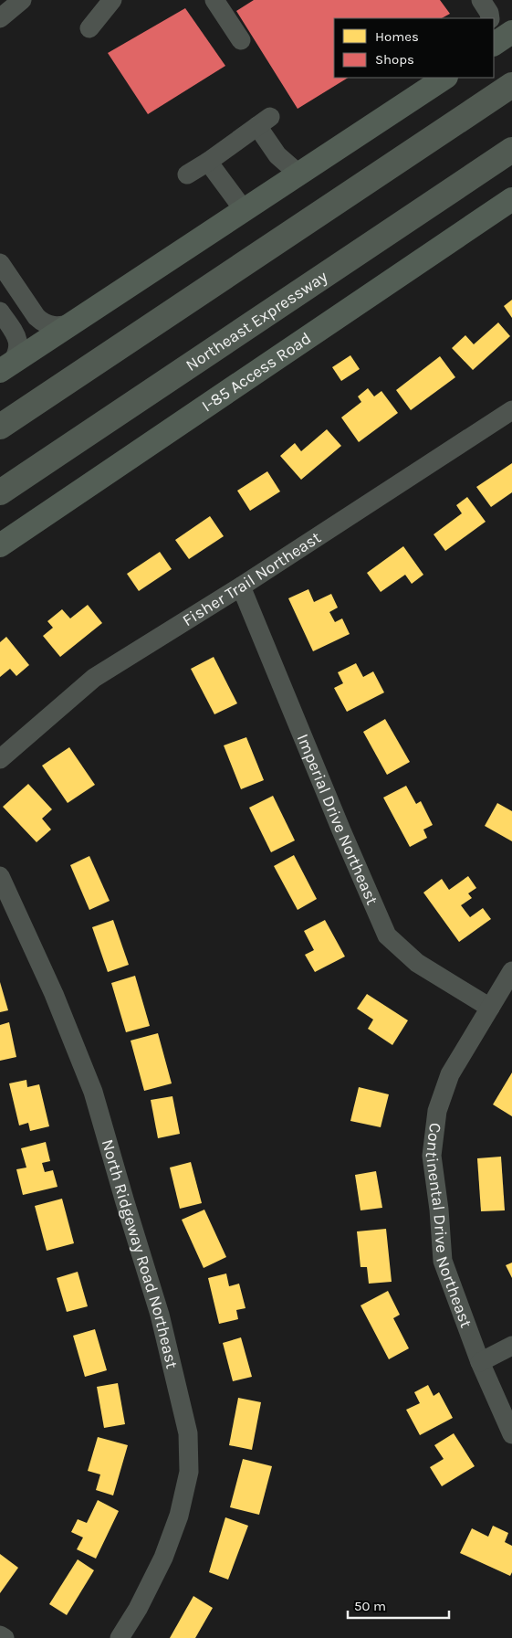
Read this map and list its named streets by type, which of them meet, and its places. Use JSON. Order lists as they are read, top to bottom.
{
  "streets": {
    "highway": ["Northeast Expressway"],
    "main road": ["I-85 Access Road"],
    "street": [
      "Fisher Trail Northeast",
      "Imperial Drive Northeast",
      "Continental Drive Northeast",
      "North Ridgeway Road Northeast"
    ]
  },
  "crossings": [
    ["Fisher Trail Northeast", "Imperial Drive Northeast"],
    ["Imperial Drive Northeast", "Continental Drive Northeast"]
  ],
  "legend": ["Homes", "Shops"],
  "scale_bar": "50 m"
}
